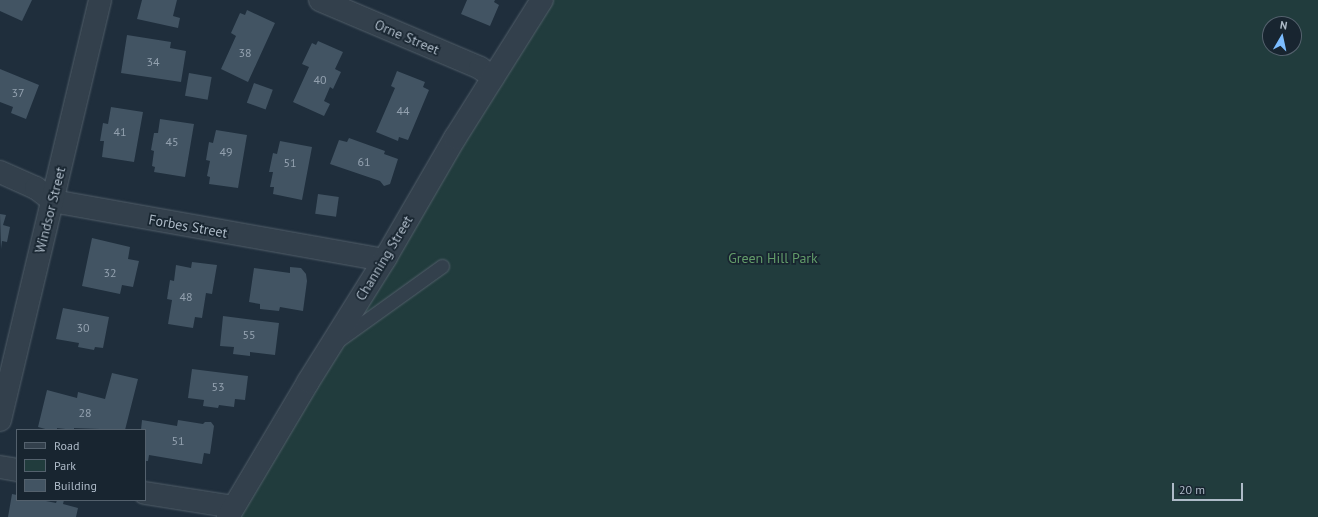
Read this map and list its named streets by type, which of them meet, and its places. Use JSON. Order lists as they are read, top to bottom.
{
  "streets": {
    "street": [
      "Orne Street",
      "Windsor Street",
      "Forbes Street",
      "Channing Street"
    ]
  },
  "crossings": [
    ["Orne Street", "Channing Street"],
    ["Windsor Street", "Forbes Street"],
    ["Forbes Street", "Channing Street"]
  ],
  "parks": ["Green Hill Park"],
  "house_numbers": [
    "38",
    "34",
    "40",
    "37",
    "44",
    "41",
    "45",
    "49",
    "61",
    "51",
    "32",
    "48",
    "30",
    "55",
    "53",
    "28",
    "51"
  ],
  "legend": ["Road", "Park", "Building"],
  "scale_bar": "20 m",
  "north": "top"
}
